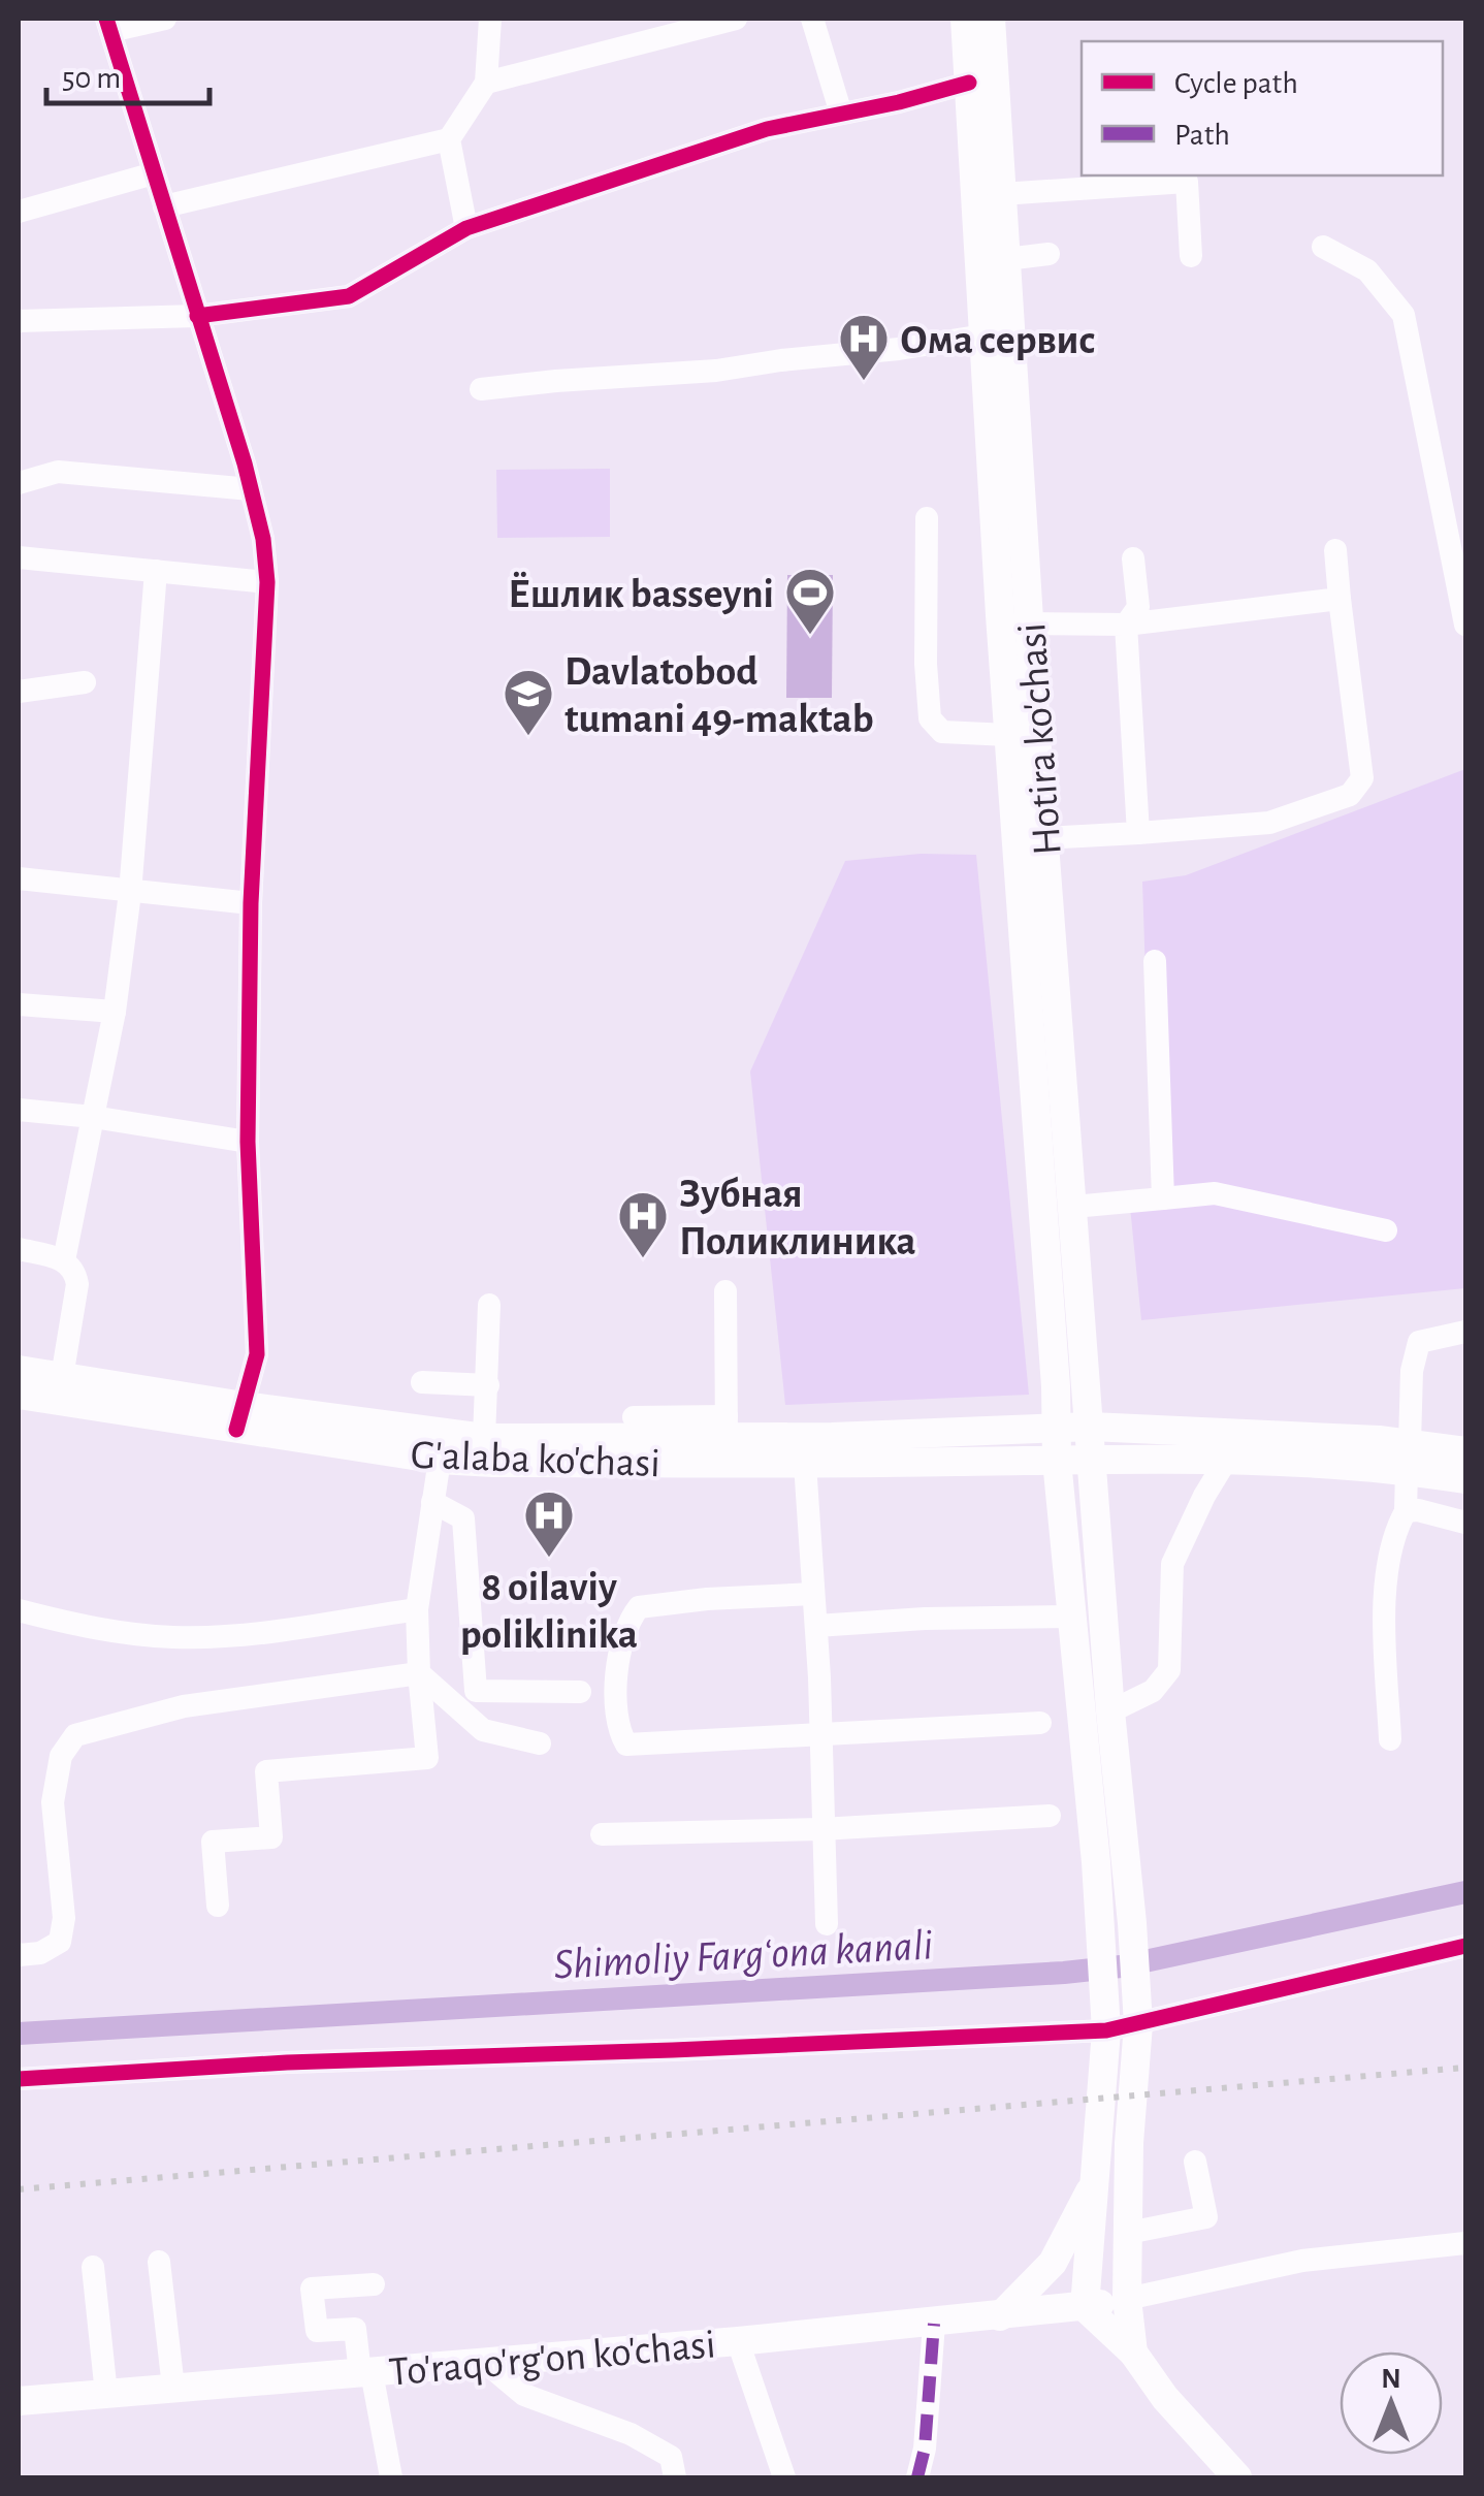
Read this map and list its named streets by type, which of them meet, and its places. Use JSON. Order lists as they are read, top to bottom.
{
  "streets": {
    "main road": ["Hotira ko'chasi", "G'alaba ko'chasi", "To'raqo'rg'on ko'chasi"]
  },
  "crossings": [
    ["Hotira ko'chasi", "G'alaba ko'chasi"],
    ["Hotira ko'chasi", "To'raqo'rg'on ko'chasi"]
  ],
  "water": ["Shimoliy Fargʻona kanali"],
  "places": {
    "hospital": ["Ома сервис", "Зубная Поликлиника", "8 oilaviy poliklinika"],
    "sports": ["Ёшлик basseyni"],
    "school or university": ["Davlatobod tumani 49-maktab"]
  },
  "legend": ["Cycle path", "Path"],
  "scale_bar": "50 m",
  "north": "top"
}
